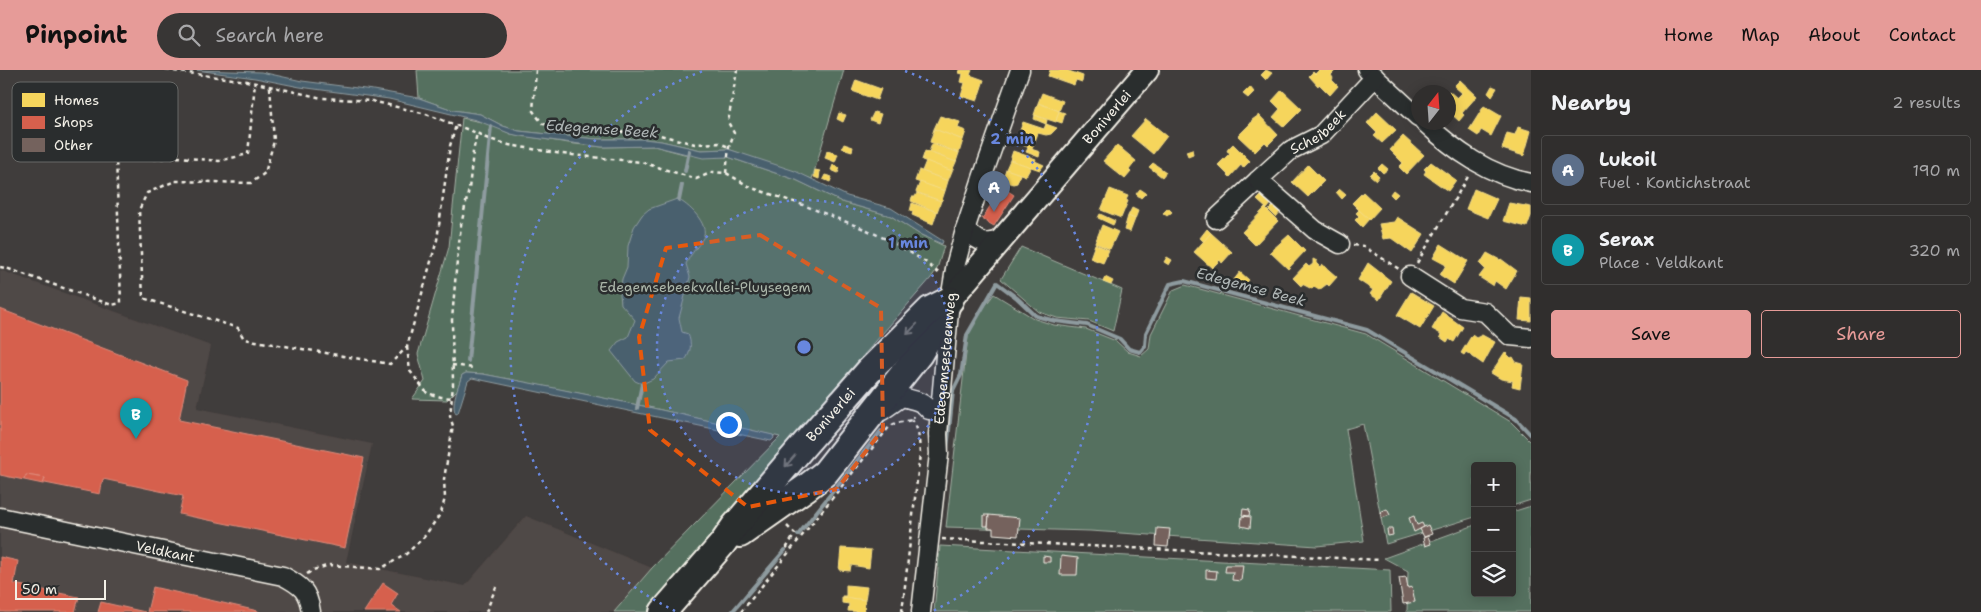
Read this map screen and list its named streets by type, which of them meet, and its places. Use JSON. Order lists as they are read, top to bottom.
{
  "streets": {
    "highway": ["Boniverlei"],
    "street": ["Scheibeek", "Edegemsesteenweg", "Veldkant"]
  },
  "crossings": [
    ["Boniverlei", "Edegemsesteenweg"]
  ],
  "water": ["Edegemse Beek"],
  "parks": ["Edegemsebeekvallei-Pluysegem"],
  "legend": ["Homes", "Shops", "Other"],
  "scale_bar": "50 m",
  "north": "top",
  "page": {
    "header": "Pinpoint",
    "search": "Search here",
    "nav": [
      "Home",
      "Map",
      "About",
      "Contact"
    ],
    "heading": ["Nearby", "2 results"],
    "list": [
      {
        "mark": "A",
        "name": "Lukoil",
        "note": "Fuel · Kontichstraat",
        "value": "190 m"
      },
      {
        "mark": "B",
        "name": "Serax",
        "note": "Place · Veldkant",
        "value": "320 m"
      }
    ],
    "pins": ["A", "B"],
    "buttons": ["Save", "Share"],
    "map_buttons": ["+", "−"],
    "scale": "50 m"
  },
  "rings": ["2 min", "1 min"]
}
